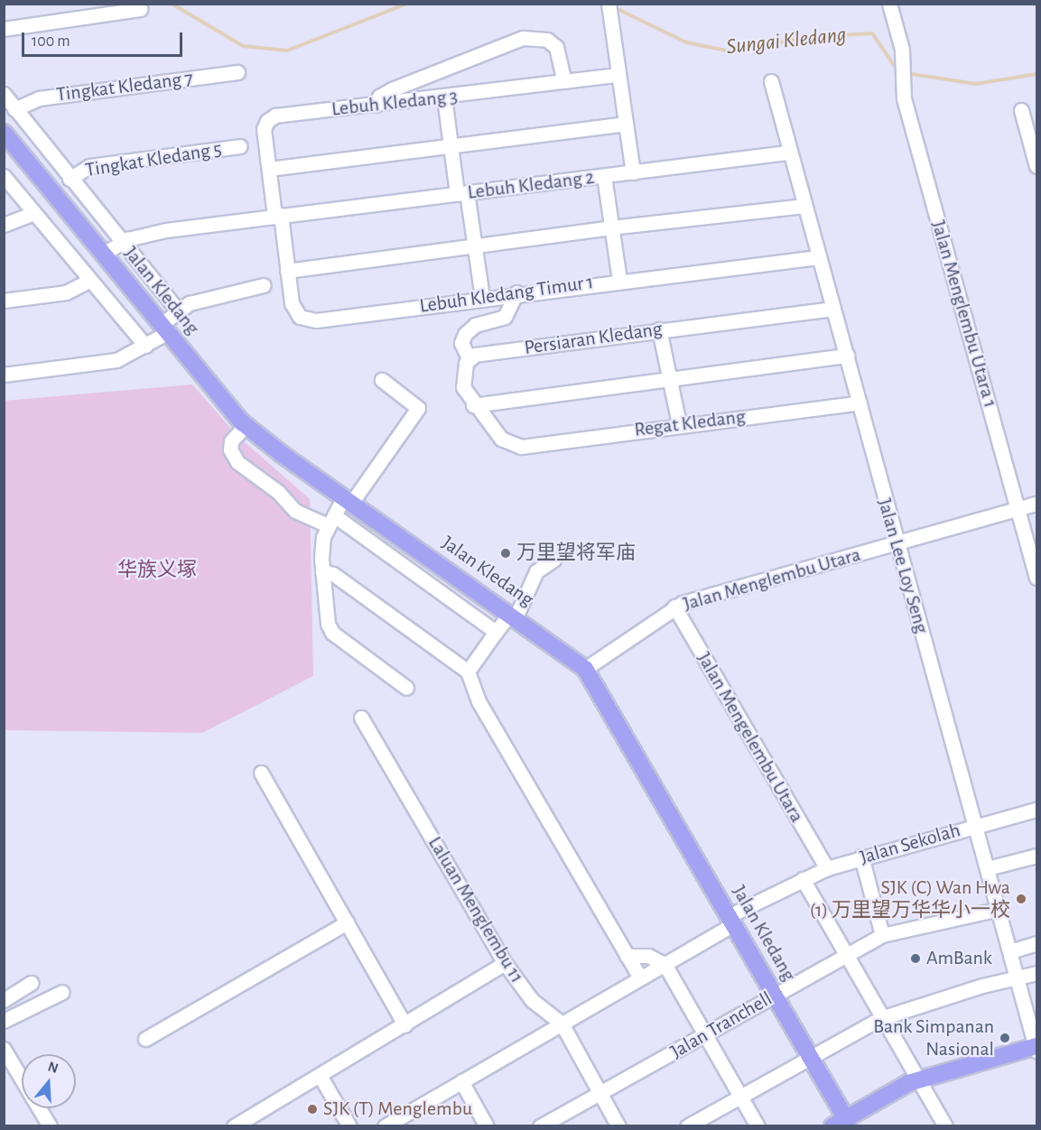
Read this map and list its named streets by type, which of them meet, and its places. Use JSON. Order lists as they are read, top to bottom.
{
  "streets": {
    "main road": ["Jalan Kledang"],
    "street": [
      "Tingkat Kledang 7",
      "Lebuh Kledang 3",
      "Tingkat Kledang 5",
      "Lebuh Kledang 2",
      "Lebuh Kledang Timur 1",
      "Jalan Menglembu Utara 1",
      "Persiaran Kledang",
      "Regat Kledang",
      "Jalan Lee Loy Seng",
      "Jalan Menglembu Utara",
      "Jalan Mengelembu Utara",
      "Jalan Sekolah",
      "Laluan Menglembu 11",
      "Jalan Tranchell"
    ]
  },
  "crossings": [
    ["Lebuh Kledang 3", "Lebuh Kledang 2"],
    ["Lebuh Kledang 3", "Lebuh Kledang Timur 1"],
    ["Lebuh Kledang 2", "Jalan Kledang"],
    ["Lebuh Kledang 2", "Lebuh Kledang Timur 1"],
    ["Lebuh Kledang 2", "Jalan Lee Loy Seng"],
    ["Jalan Kledang", "Jalan Menglembu Utara"],
    ["Jalan Kledang", "Jalan Sekolah"],
    ["Jalan Kledang", "Jalan Tranchell"],
    ["Lebuh Kledang Timur 1", "Jalan Lee Loy Seng"],
    ["Jalan Menglembu Utara 1", "Jalan Menglembu Utara"],
    ["Persiaran Kledang", "Jalan Lee Loy Seng"],
    ["Regat Kledang", "Jalan Lee Loy Seng"],
    ["Jalan Lee Loy Seng", "Jalan Menglembu Utara"],
    ["Jalan Lee Loy Seng", "Jalan Sekolah"],
    ["Jalan Lee Loy Seng", "Jalan Tranchell"],
    ["Jalan Menglembu Utara", "Jalan Mengelembu Utara"],
    ["Jalan Mengelembu Utara", "Jalan Sekolah"],
    ["Jalan Sekolah", "Laluan Menglembu 11"],
    ["Laluan Menglembu 11", "Jalan Tranchell"]
  ],
  "water": ["Sungai Kledang"],
  "parks": ["华族义塚"],
  "places": [
    "万里望将军庙",
    "SJK (C) Wan Hwa (1) 万里望万华华小一校",
    "AmBank",
    "Bank Simpanan Nasional",
    "SJK (T) Menglembu"
  ],
  "scale_bar": "100 m",
  "north": "top"
}
